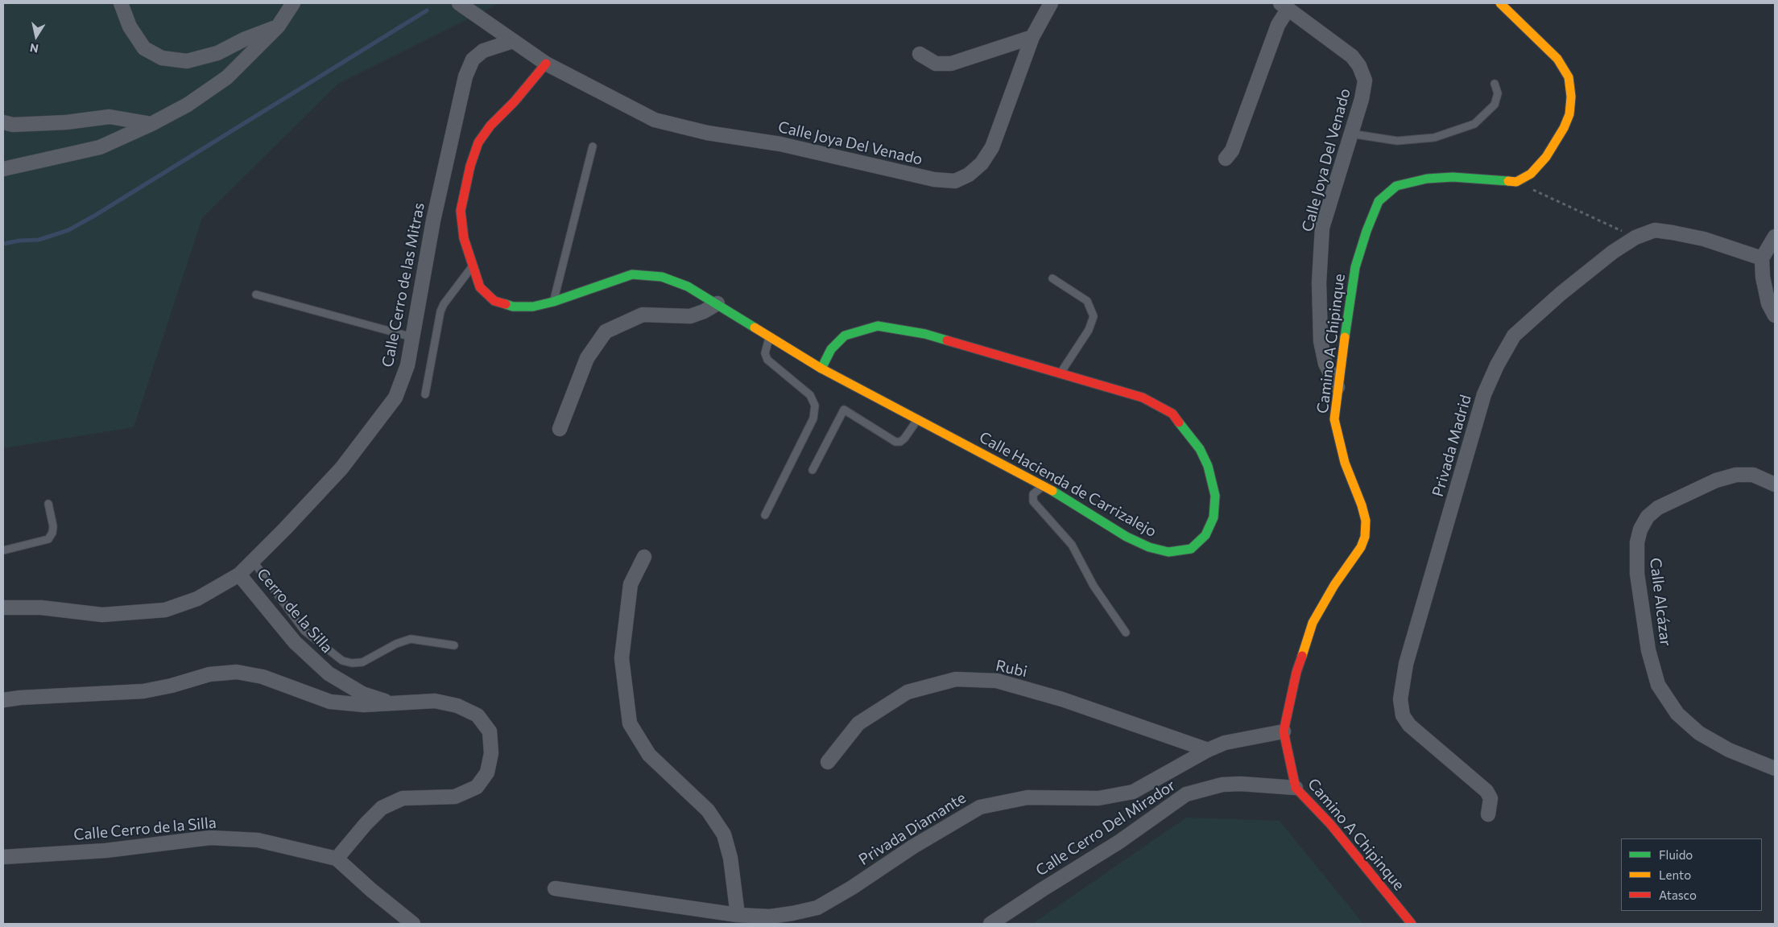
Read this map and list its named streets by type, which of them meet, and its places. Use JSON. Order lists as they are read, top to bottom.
{
  "streets": {
    "street": [
      "Calle Joya Del Venado",
      "Calle Cerro de las Mitras",
      "Camino A Chipinque",
      "Privada Madrid",
      "Calle Hacienda de Carrizalejo",
      "Calle Alcázar",
      "Cerro de la Silla",
      "Rubi",
      "Calle Cerro Del Mirador",
      "Calle Cerro de la Silla",
      "Privada Diamante"
    ]
  },
  "crossings": [
    ["Calle Joya Del Venado", "Calle Cerro de las Mitras"],
    ["Calle Joya Del Venado", "Camino A Chipinque"],
    ["Calle Joya Del Venado", "Calle Hacienda de Carrizalejo"],
    ["Calle Cerro de las Mitras", "Cerro de la Silla"],
    ["Camino A Chipinque", "Calle Cerro Del Mirador"],
    ["Camino A Chipinque", "Privada Diamante"],
    ["Cerro de la Silla", "Calle Cerro de la Silla"],
    ["Rubi", "Privada Diamante"]
  ],
  "legend": ["Fluido", "Lento", "Atasco"],
  "north": "bottom"
}
